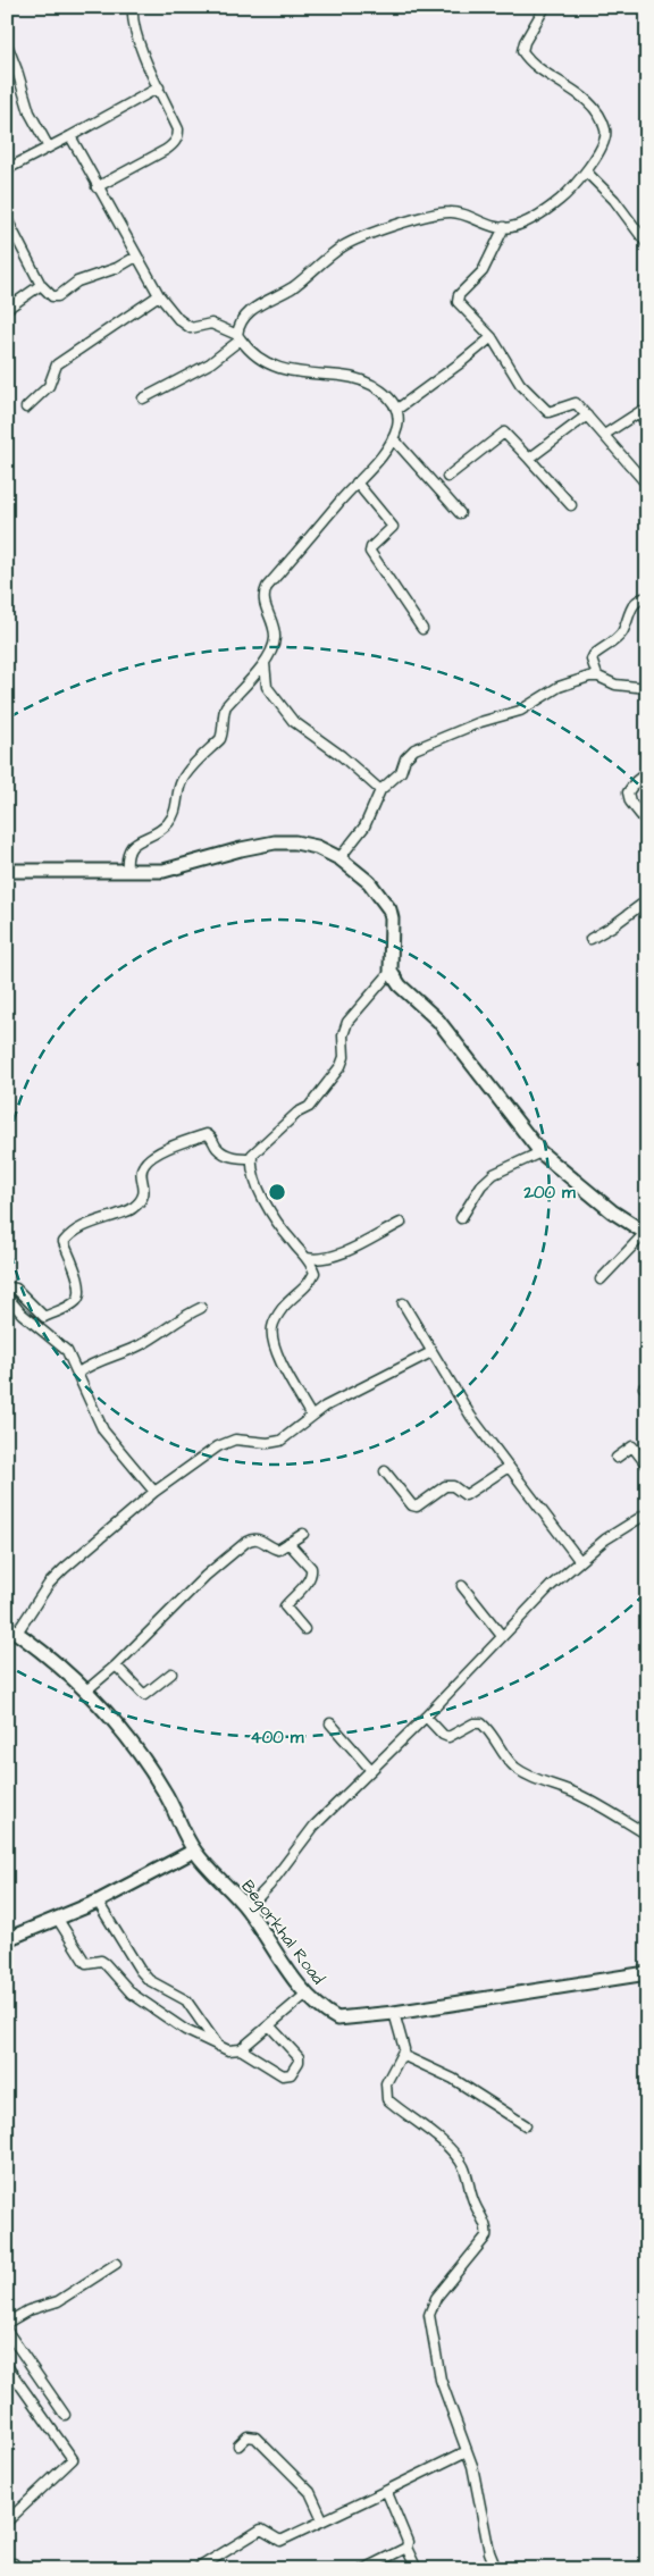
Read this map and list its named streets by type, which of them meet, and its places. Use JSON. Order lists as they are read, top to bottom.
{
  "streets": {
    "street": ["Begorkhal Road"]
  },
  "rings": ["200 m", "400 m"]
}
